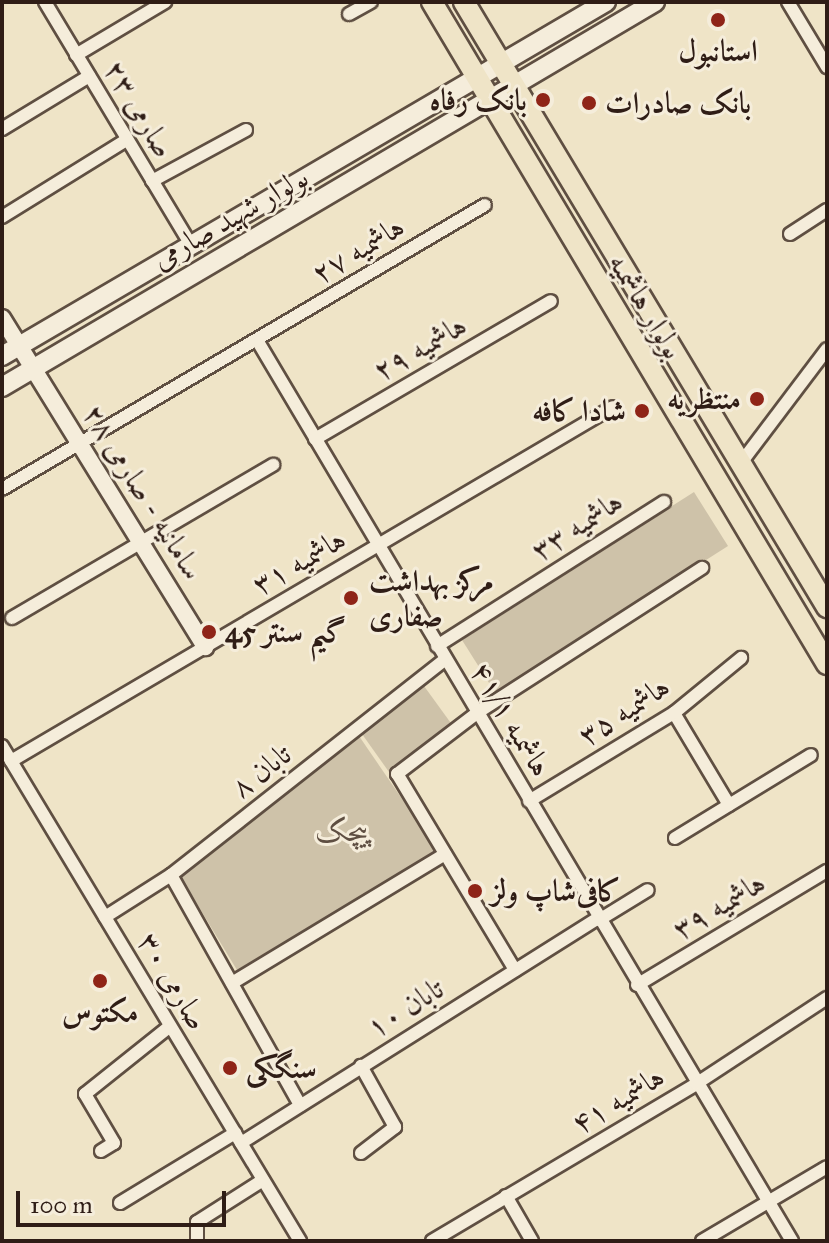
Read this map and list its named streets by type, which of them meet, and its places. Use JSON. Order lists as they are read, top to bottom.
{
  "streets": {
    "main road": ["بولوار شهید صارمی", "بولوار هاشمیه"],
    "street": [
      "صارمی ۲۳",
      "هاشمیه ۲۷",
      "هاشمیه ۲۹",
      "سامانیه - صارمی ۲۸",
      "هاشمیه ۳۳",
      "هاشمیه ۳۱",
      "هاشمیه ۳۵",
      "هاشمیه ۴۱/۱",
      "تابان ۸",
      "هاشمیه ۳۹",
      "صارمی ۳۰",
      "تابان ۱۰",
      "هاشمیه ۴۱"
    ]
  },
  "crossings": [
    ["صارمی ۲۳", "بولوار شهید صارمی"],
    ["بولوار شهید صارمی", "بولوار هاشمیه"],
    ["بولوار شهید صارمی", "سامانیه - صارمی ۲۸"],
    ["هاشمیه ۲۷", "سامانیه - صارمی ۲۸"],
    ["هاشمیه ۲۷", "هاشمیه ۴۱/۱"],
    ["هاشمیه ۲۹", "هاشمیه ۴۱/۱"],
    ["سامانیه - صارمی ۲۸", "هاشمیه ۳۱"],
    ["هاشمیه ۳۳", "هاشمیه ۴۱/۱"],
    ["هاشمیه ۳۱", "هاشمیه ۴۱/۱"],
    ["هاشمیه ۳۱", "صارمی ۳۰"],
    ["هاشمیه ۳۵", "هاشمیه ۴۱/۱"],
    ["هاشمیه ۴۱/۱", "تابان ۸"],
    ["هاشمیه ۴۱/۱", "هاشمیه ۳۹"],
    ["هاشمیه ۴۱/۱", "تابان ۱۰"],
    ["هاشمیه ۴۱/۱", "هاشمیه ۴۱"],
    ["تابان ۸", "صارمی ۳۰"],
    ["صارمی ۳۰", "تابان ۱۰"]
  ],
  "parks": ["پیچک"],
  "places": [
    "استانبول",
    "بانک رفاه",
    "بانک صادرات",
    "منتظریه",
    "شادا کافه",
    "مرکز بهداشت صفاری",
    "گیم سنتر 45",
    "کافی‌شاپ ولز",
    "مکتوس",
    "سنگکی"
  ],
  "scale_bar": "100 m"
}
